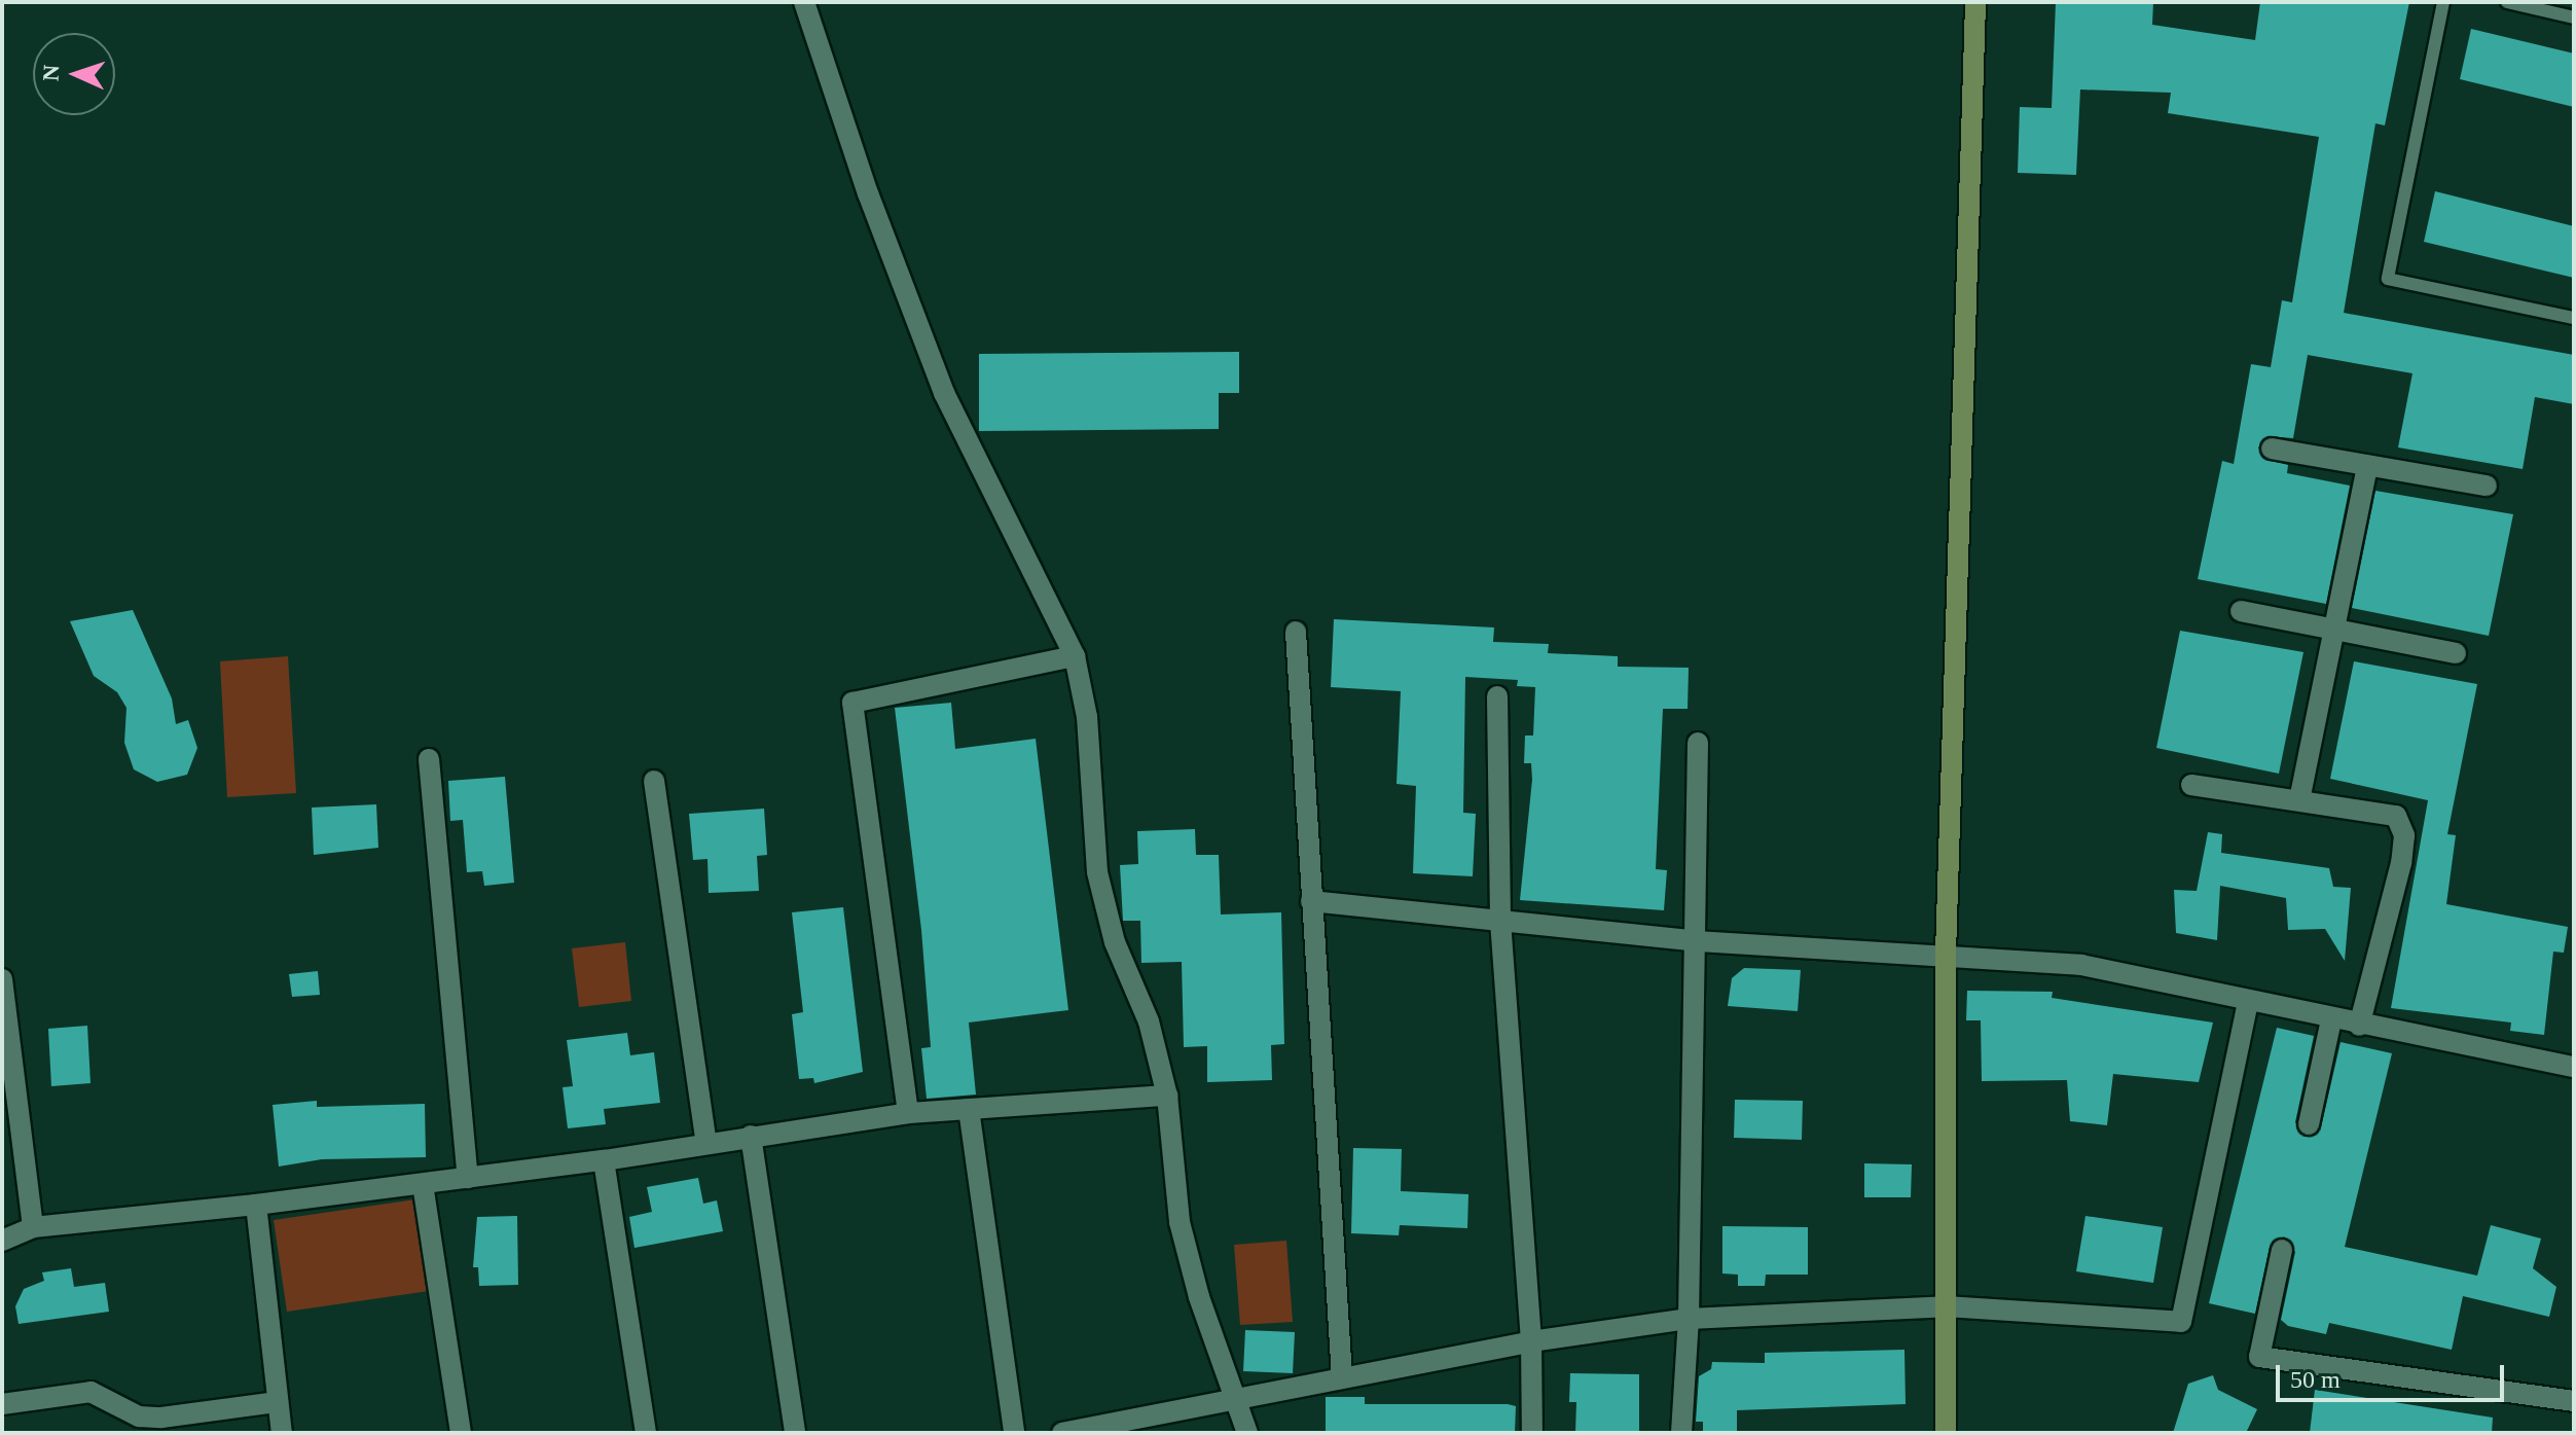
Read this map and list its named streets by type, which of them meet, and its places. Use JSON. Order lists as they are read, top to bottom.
{
  "scale_bar": "50 m",
  "north": "left"
}
